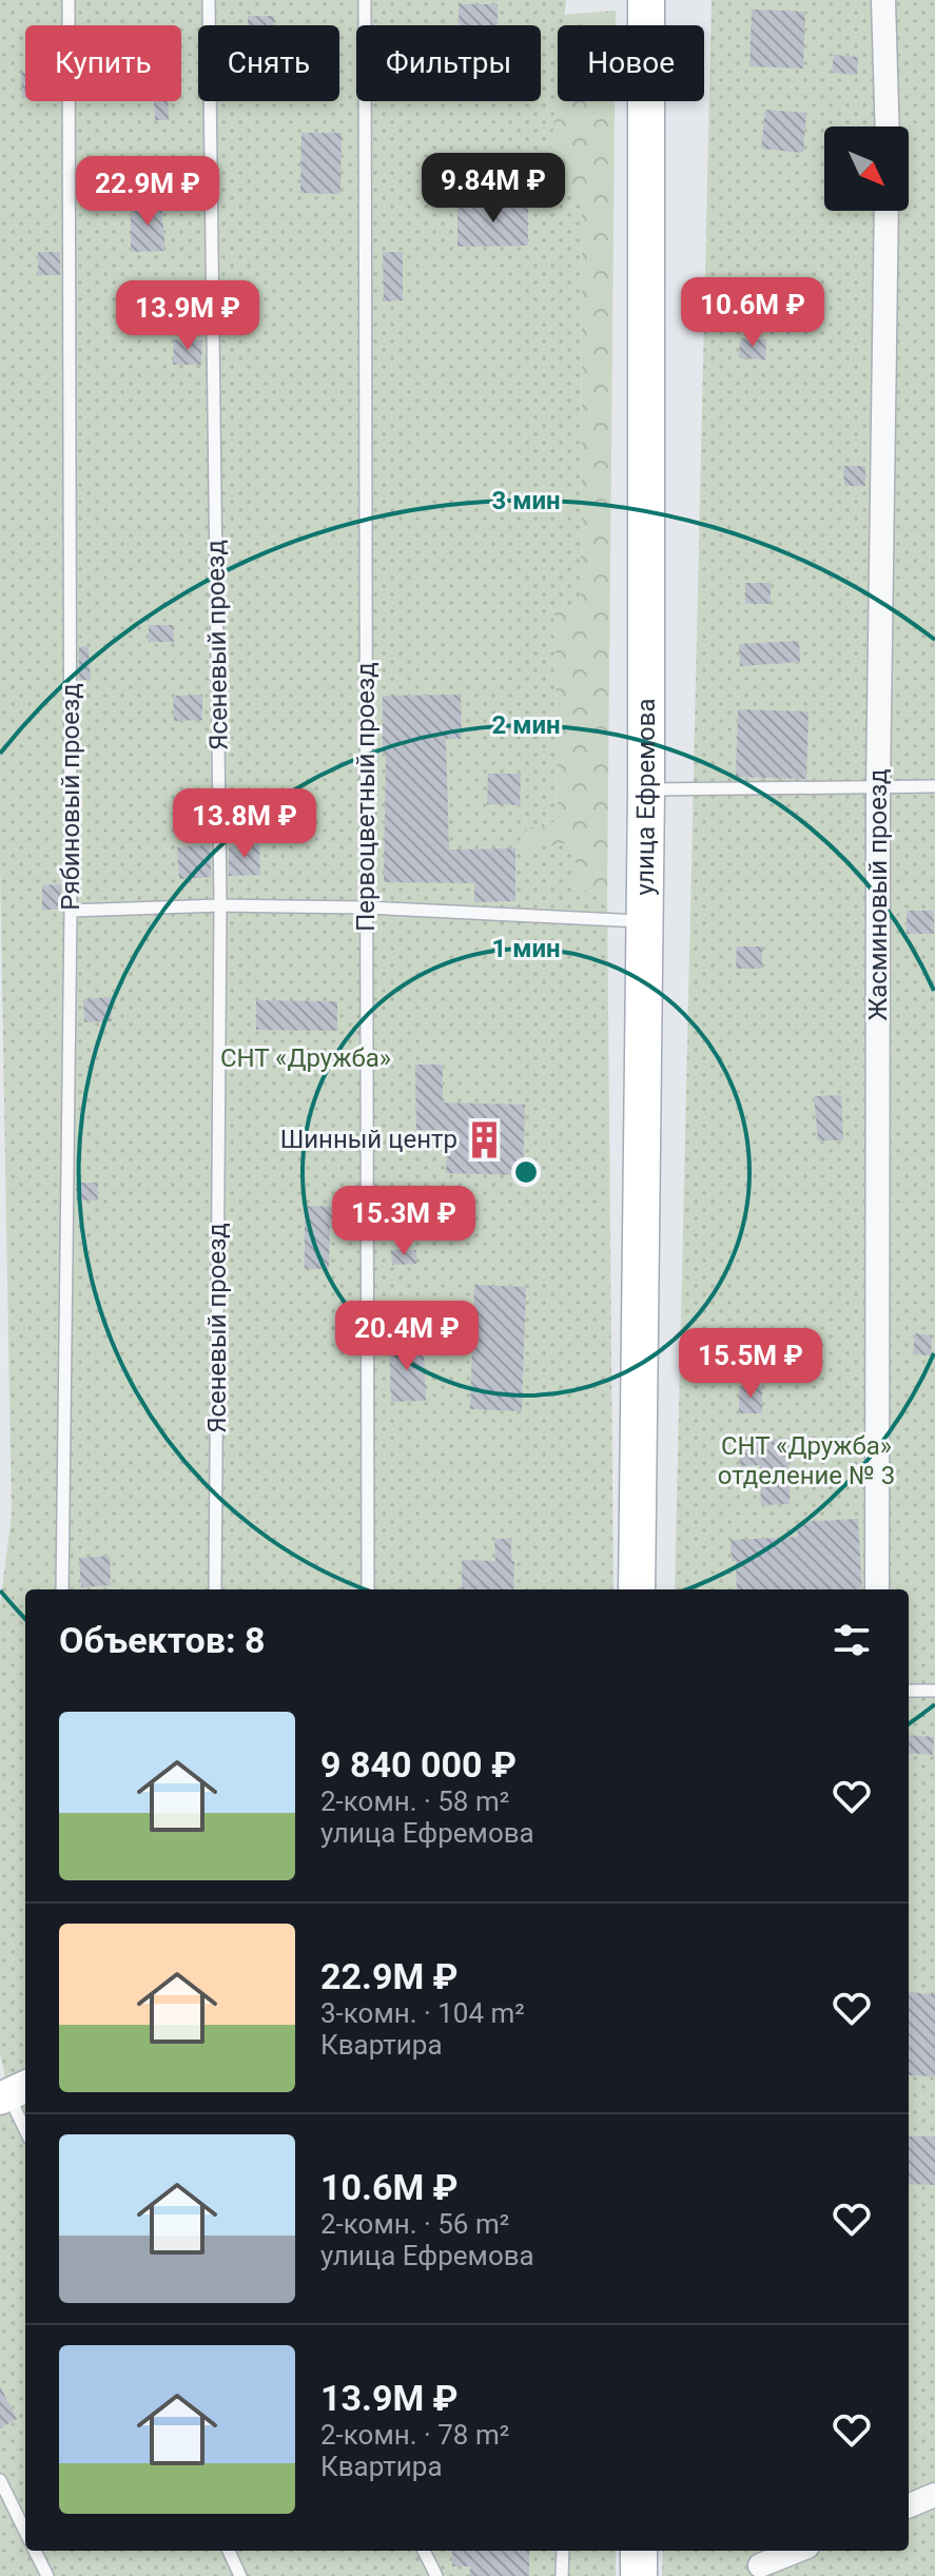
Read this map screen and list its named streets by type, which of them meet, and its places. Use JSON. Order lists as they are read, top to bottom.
{
  "streets": {
    "main road": ["улица Ефремова"],
    "street": ["Жасминовый проезд"],
    "lane": ["Ясеневый проезд", "Рябиновый проезд", "Первоцветный проезд"]
  },
  "parks": ["СНТ «Дружба»", "СНТ «Дружба» отделение № 3"],
  "places": {
    "building": ["Шинный центр"]
  },
  "north": "bottom right",
  "page": {
    "chip": [
      "Купить",
      "Снять",
      "Фильтры",
      "Новое"
    ],
    "price": [
      "9.84M ₽",
      "22.9M ₽",
      "10.6M ₽",
      "13.9M ₽",
      "13.8M ₽",
      "15.3M ₽",
      "20.4M ₽",
      "15.5M ₽"
    ],
    "heading": "Объектов: 8",
    "list": [
      {
        "name": "9 840 000 ₽",
        "note": "2-комн. · 58 m² · улица Ефремова"
      },
      {
        "name": "22.9M ₽",
        "note": "3-комн. · 104 m² · Квартира"
      },
      {
        "name": "10.6M ₽",
        "note": "2-комн. · 56 m² · улица Ефремова"
      },
      {
        "name": "13.9M ₽",
        "note": "2-комн. · 78 m² · Квартира"
      }
    ]
  },
  "rings": ["3 мин", "2 мин", "1 мин"]
}
